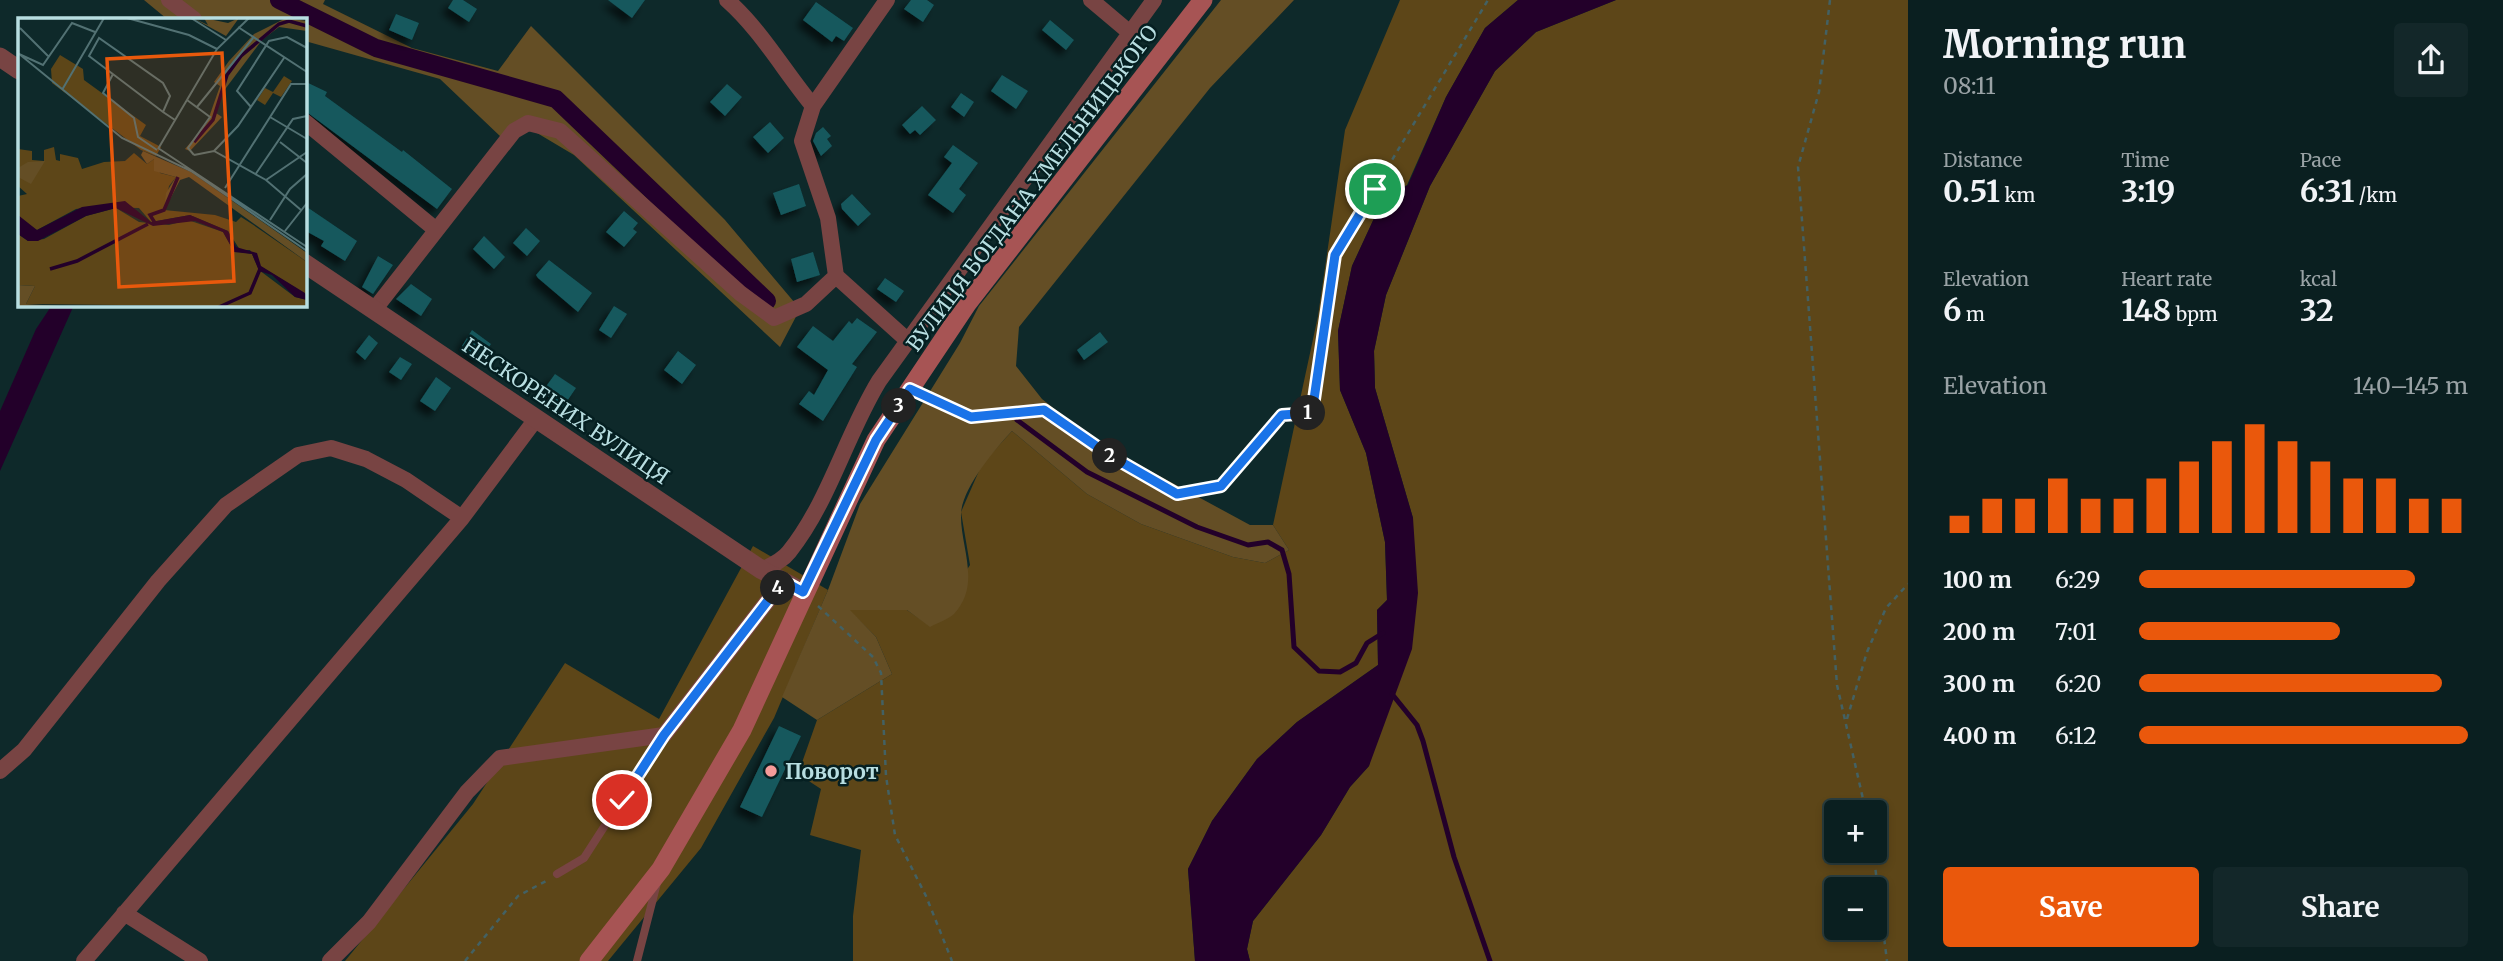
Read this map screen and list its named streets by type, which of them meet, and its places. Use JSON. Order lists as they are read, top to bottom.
{
  "streets": {
    "main road": ["ВУЛИЦЯ БОГДАНА ХМЕЛЬНИЦЬКОГО"],
    "street": ["НЕСКОРЕНИХ ВУЛИЦЯ"]
  },
  "crossings": [
    ["ВУЛИЦЯ БОГДАНА ХМЕЛЬНИЦЬКОГО", "НЕСКОРЕНИХ ВУЛИЦЯ"]
  ],
  "places": ["Поворот"],
  "page": {
    "heading": ["Morning run", "08:11"],
    "stats": [
      ["Distance", "0.51 km"],
      ["Time", "3:19"],
      ["Pace", "6:31 /km"],
      ["Elevation", "6 m"],
      ["Heart rate", "148 bpm"],
      ["kcal", "32"]
    ],
    "chart": ["Elevation", "140–145 m"],
    "pins": [
      "3",
      "1",
      "2",
      "4"
    ],
    "list": [
      {
        "name": "100 m",
        "note": "6:29"
      },
      {
        "name": "200 m",
        "note": "7:01"
      },
      {
        "name": "300 m",
        "note": "6:20"
      },
      {
        "name": "400 m",
        "note": "6:12"
      }
    ],
    "map_buttons": ["+", "−"],
    "buttons": ["Save", "Share"]
  }
}
